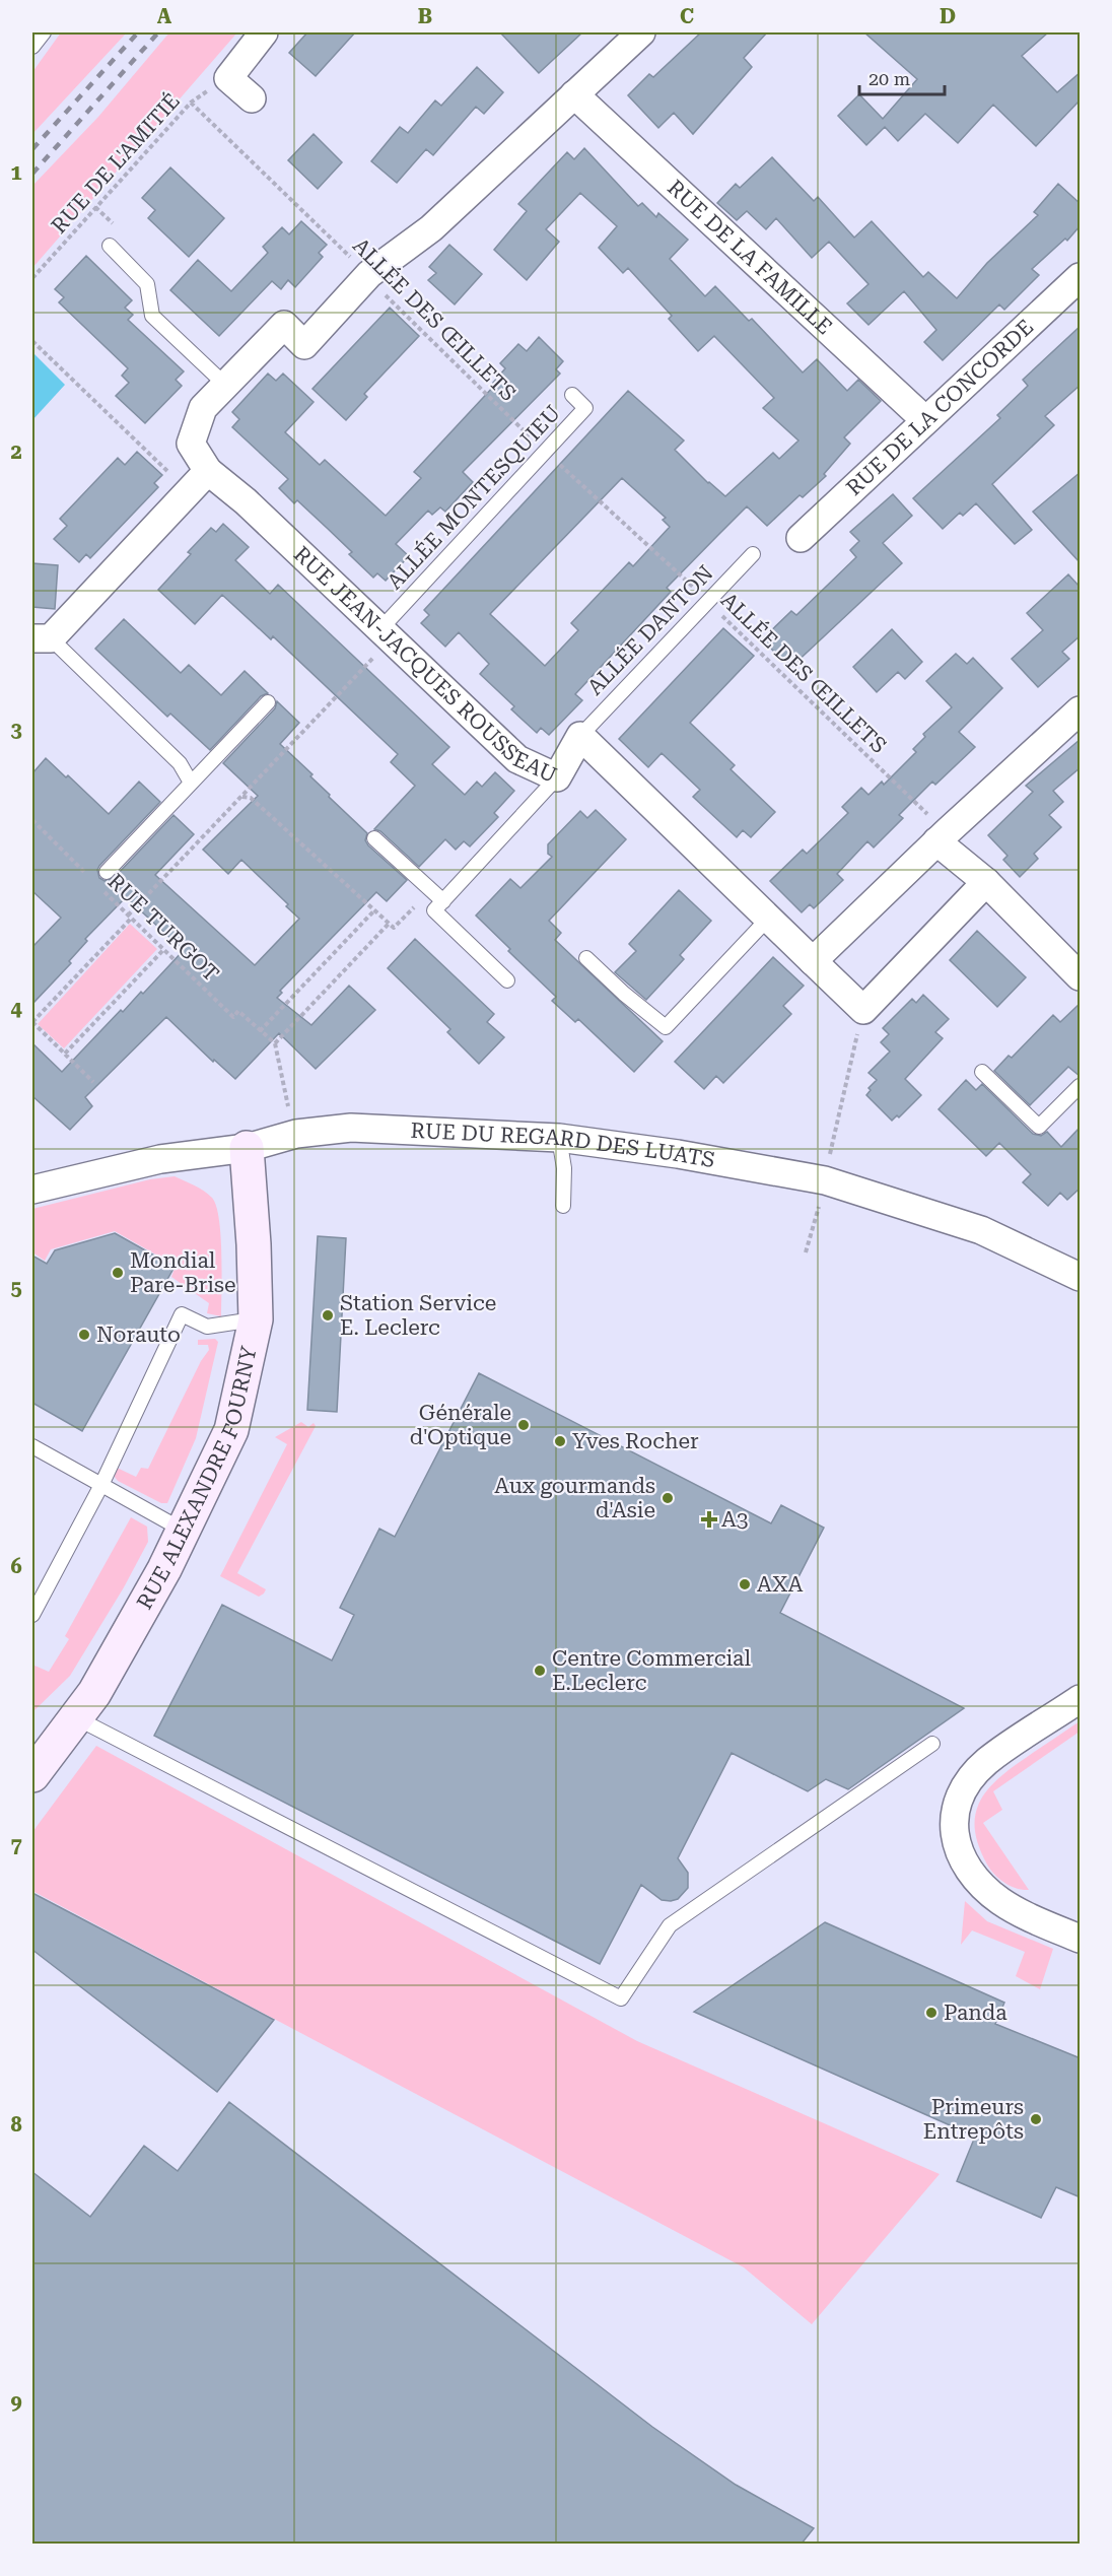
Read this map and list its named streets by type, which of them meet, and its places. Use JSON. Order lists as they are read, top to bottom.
{
  "streets": {
    "street": [
      "RUE DE LA FAMILLE",
      "RUE DE LA CONCORDE",
      "RUE JEAN-JACQUES ROUSSEAU",
      "RUE DU REGARD DES LUATS",
      "RUE ALEXANDRE FOURNY"
    ],
    "lane": ["ALLÉE MONTESQUIEU", "ALLÉE DANTON"],
    "path": ["RUE DE L'AMITIÉ", "ALLÉE DES ŒILLETS", "RUE TURGOT"]
  },
  "crossings": [
    ["RUE DE L'AMITIÉ", "ALLÉE DES ŒILLETS"],
    ["RUE DE LA FAMILLE", "RUE DE LA CONCORDE"],
    ["ALLÉE DES ŒILLETS", "ALLÉE MONTESQUIEU"],
    ["ALLÉE DES ŒILLETS", "ALLÉE DANTON"],
    ["ALLÉE MONTESQUIEU", "RUE JEAN-JACQUES ROUSSEAU"],
    ["ALLÉE DANTON", "RUE JEAN-JACQUES ROUSSEAU"],
    ["RUE DU REGARD DES LUATS", "RUE ALEXANDRE FOURNY"]
  ],
  "places": {
    "other": [
      "Mondial Pare-Brise",
      "Station Service E. Leclerc",
      "Norauto",
      "Générale d'Optique",
      "Yves Rocher",
      "Aux gourmands d'Asie",
      "AXA",
      "Centre Commercial E.Leclerc",
      "Panda",
      "Primeurs Entrepôts"
    ],
    "health": ["A3"]
  },
  "scale_bar": "20 m",
  "grid": {
    "columns": [
      "A",
      "B",
      "C",
      "D"
    ],
    "rows": [
      "1",
      "2",
      "3",
      "4",
      "5",
      "6",
      "7",
      "8",
      "9"
    ]
  }
}
